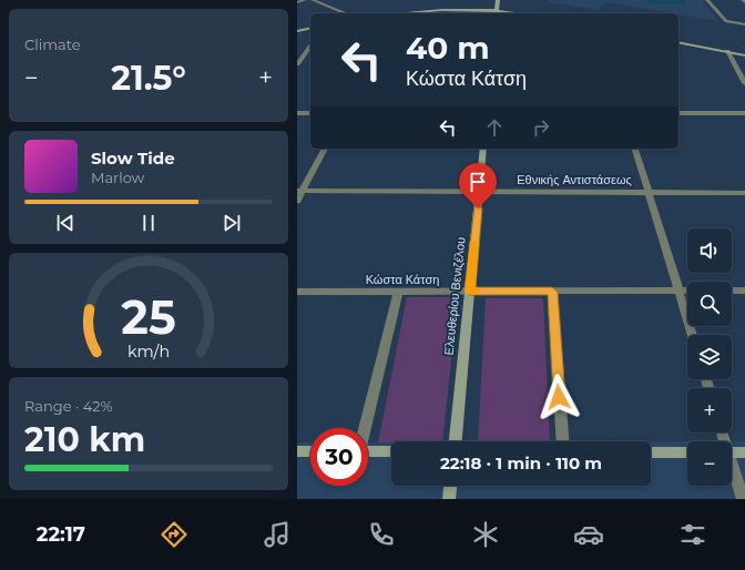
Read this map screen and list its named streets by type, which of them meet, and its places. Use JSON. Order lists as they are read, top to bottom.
{
  "streets": {
    "street": ["Εθνικής Αντιστάσεως", "Κώστα Κάτση", "Ελευθερίου Βενιζέλου"]
  },
  "crossings": [
    ["Εθνικής Αντιστάσεως", "Ελευθερίου Βενιζέλου"],
    ["Κώστα Κάτση", "Ελευθερίου Βενιζέλου"]
  ],
  "page": {
    "tile": [
      "Climate",
      ["Range · 42%", "210 km"]
    ],
    "turn": ["40 m", "Κώστα Κάτση"],
    "heat": ["−", "21.5°", "+"],
    "song": ["Slow Tide", "Marlow"],
    "map_buttons": ["+", "−"],
    "limit": "30",
    "trip": "22:18 · 1 min · 110 m",
    "tabs": "22:17",
    "gauge": ["25", "km/h"]
  }
}
